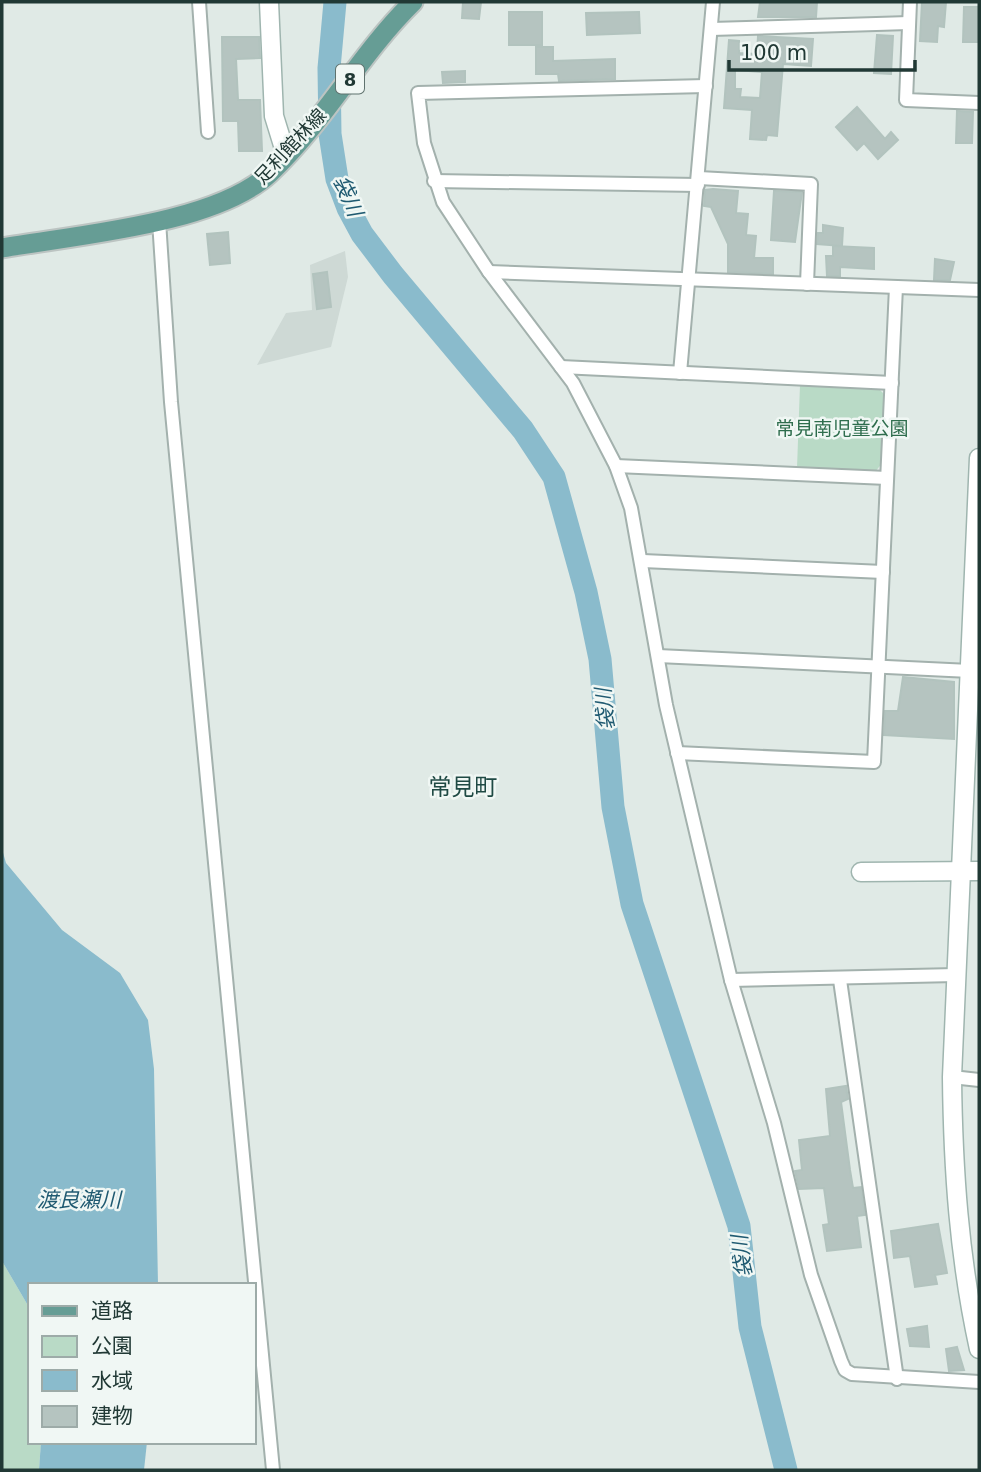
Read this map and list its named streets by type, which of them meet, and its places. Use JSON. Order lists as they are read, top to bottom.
{
  "streets": {
    "main road": ["8", "足利館林線"]
  },
  "districts": ["常見町"],
  "water": ["袋川", "渡良瀬川"],
  "parks": ["常見南児童公園"],
  "legend": [
    "道路",
    "公園",
    "水域",
    "建物"
  ],
  "scale_bar": "100 m"
}
